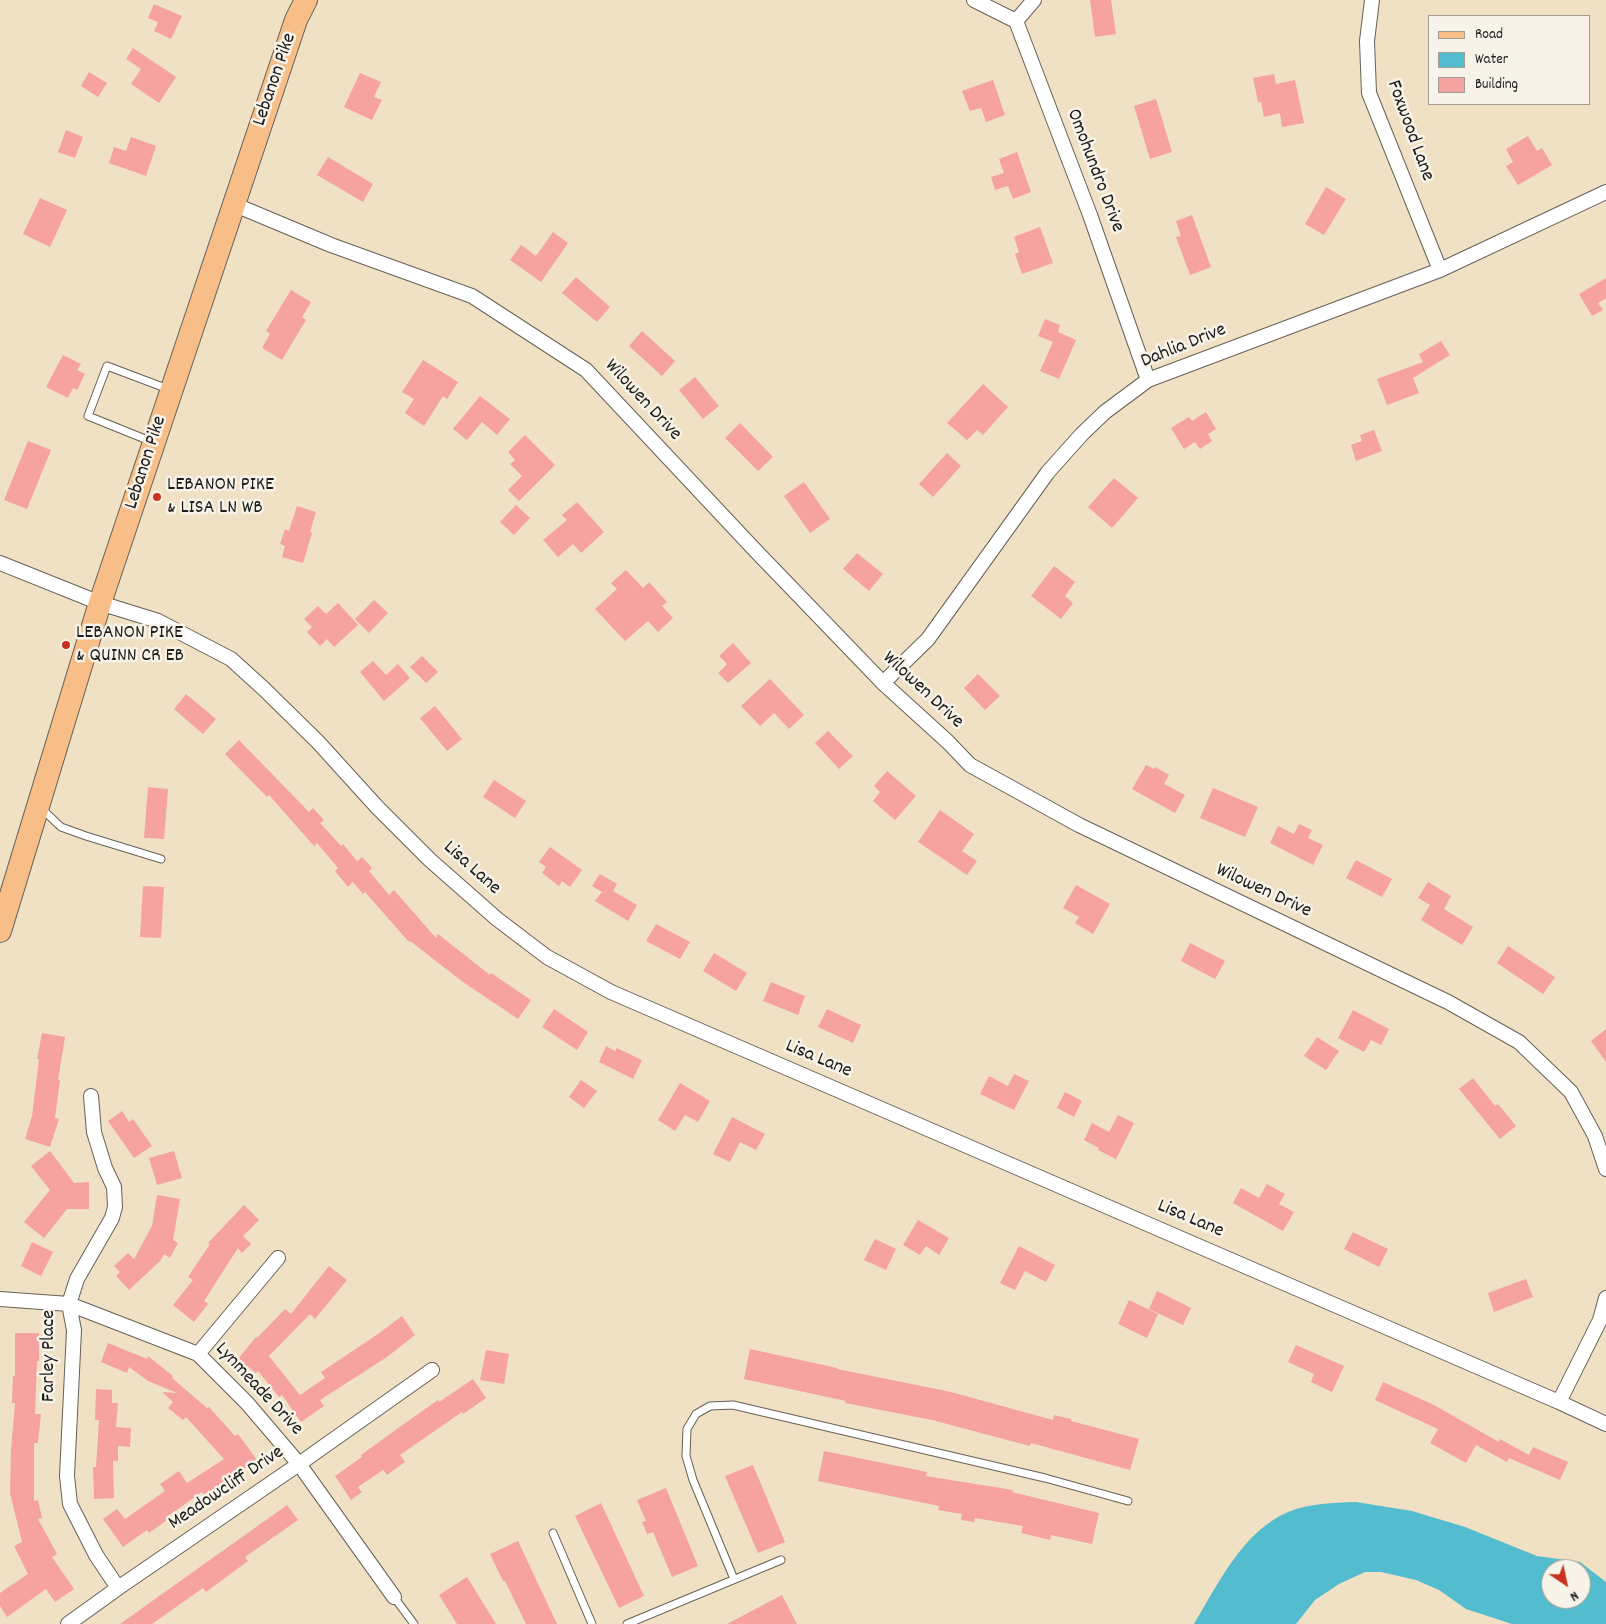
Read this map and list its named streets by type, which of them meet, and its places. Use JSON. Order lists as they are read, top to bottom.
{
  "streets": {
    "main road": ["Lebanon Pike"],
    "street": [
      "Foxwood Lane",
      "Omohundro Drive",
      "Dahlia Drive",
      "Wilowen Drive",
      "Lisa Lane",
      "Farley Place",
      "Lynmeade Drive",
      "Meadowcliff Drive"
    ]
  },
  "crossings": [
    ["Lebanon Pike", "Wilowen Drive"],
    ["Lebanon Pike", "Lisa Lane"],
    ["Foxwood Lane", "Dahlia Drive"],
    ["Omohundro Drive", "Dahlia Drive"],
    ["Dahlia Drive", "Wilowen Drive"],
    ["Farley Place", "Lynmeade Drive"],
    ["Farley Place", "Meadowcliff Drive"],
    ["Lynmeade Drive", "Meadowcliff Drive"]
  ],
  "places": ["LEBANON PIKE & LISA LN WB", "LEBANON PIKE & QUINN CR EB"],
  "legend": ["Road", "Water", "Building"],
  "north": "bottom right"
}
